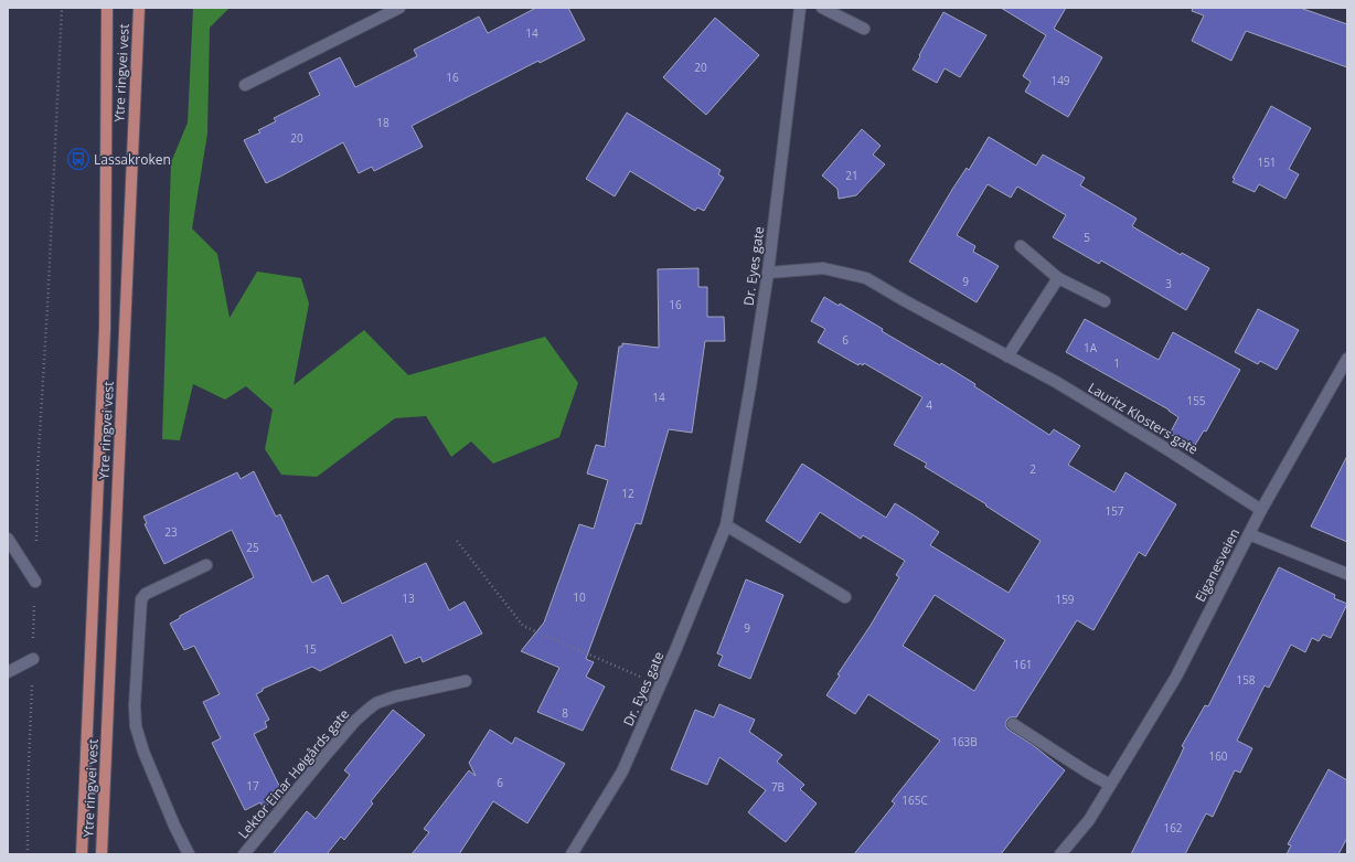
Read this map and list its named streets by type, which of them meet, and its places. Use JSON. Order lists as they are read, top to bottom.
{
  "streets": {
    "main road": ["Ytre ringvei vest"],
    "street": [
      "Dr. Eyes gate",
      "Lauritz Klosters gate",
      "Eiganesveien",
      "Lektor Einar Høigårds gate"
    ]
  },
  "crossings": [
    ["Dr. Eyes gate", "Lauritz Klosters gate"],
    ["Lauritz Klosters gate", "Eiganesveien"]
  ],
  "places": {
    "bus stop": ["Lassakroken"]
  },
  "house_numbers": [
    "14",
    "20",
    "16",
    "149",
    "18",
    "20",
    "151",
    "21",
    "5",
    "9",
    "3",
    "16",
    "6",
    "1A",
    "1",
    "14",
    "155",
    "4",
    "2",
    "12",
    "157",
    "23",
    "25",
    "10",
    "13",
    "159",
    "9",
    "15",
    "161",
    "158",
    "8",
    "163B",
    "160",
    "6",
    "17",
    "7B",
    "165C",
    "162"
  ]
}
